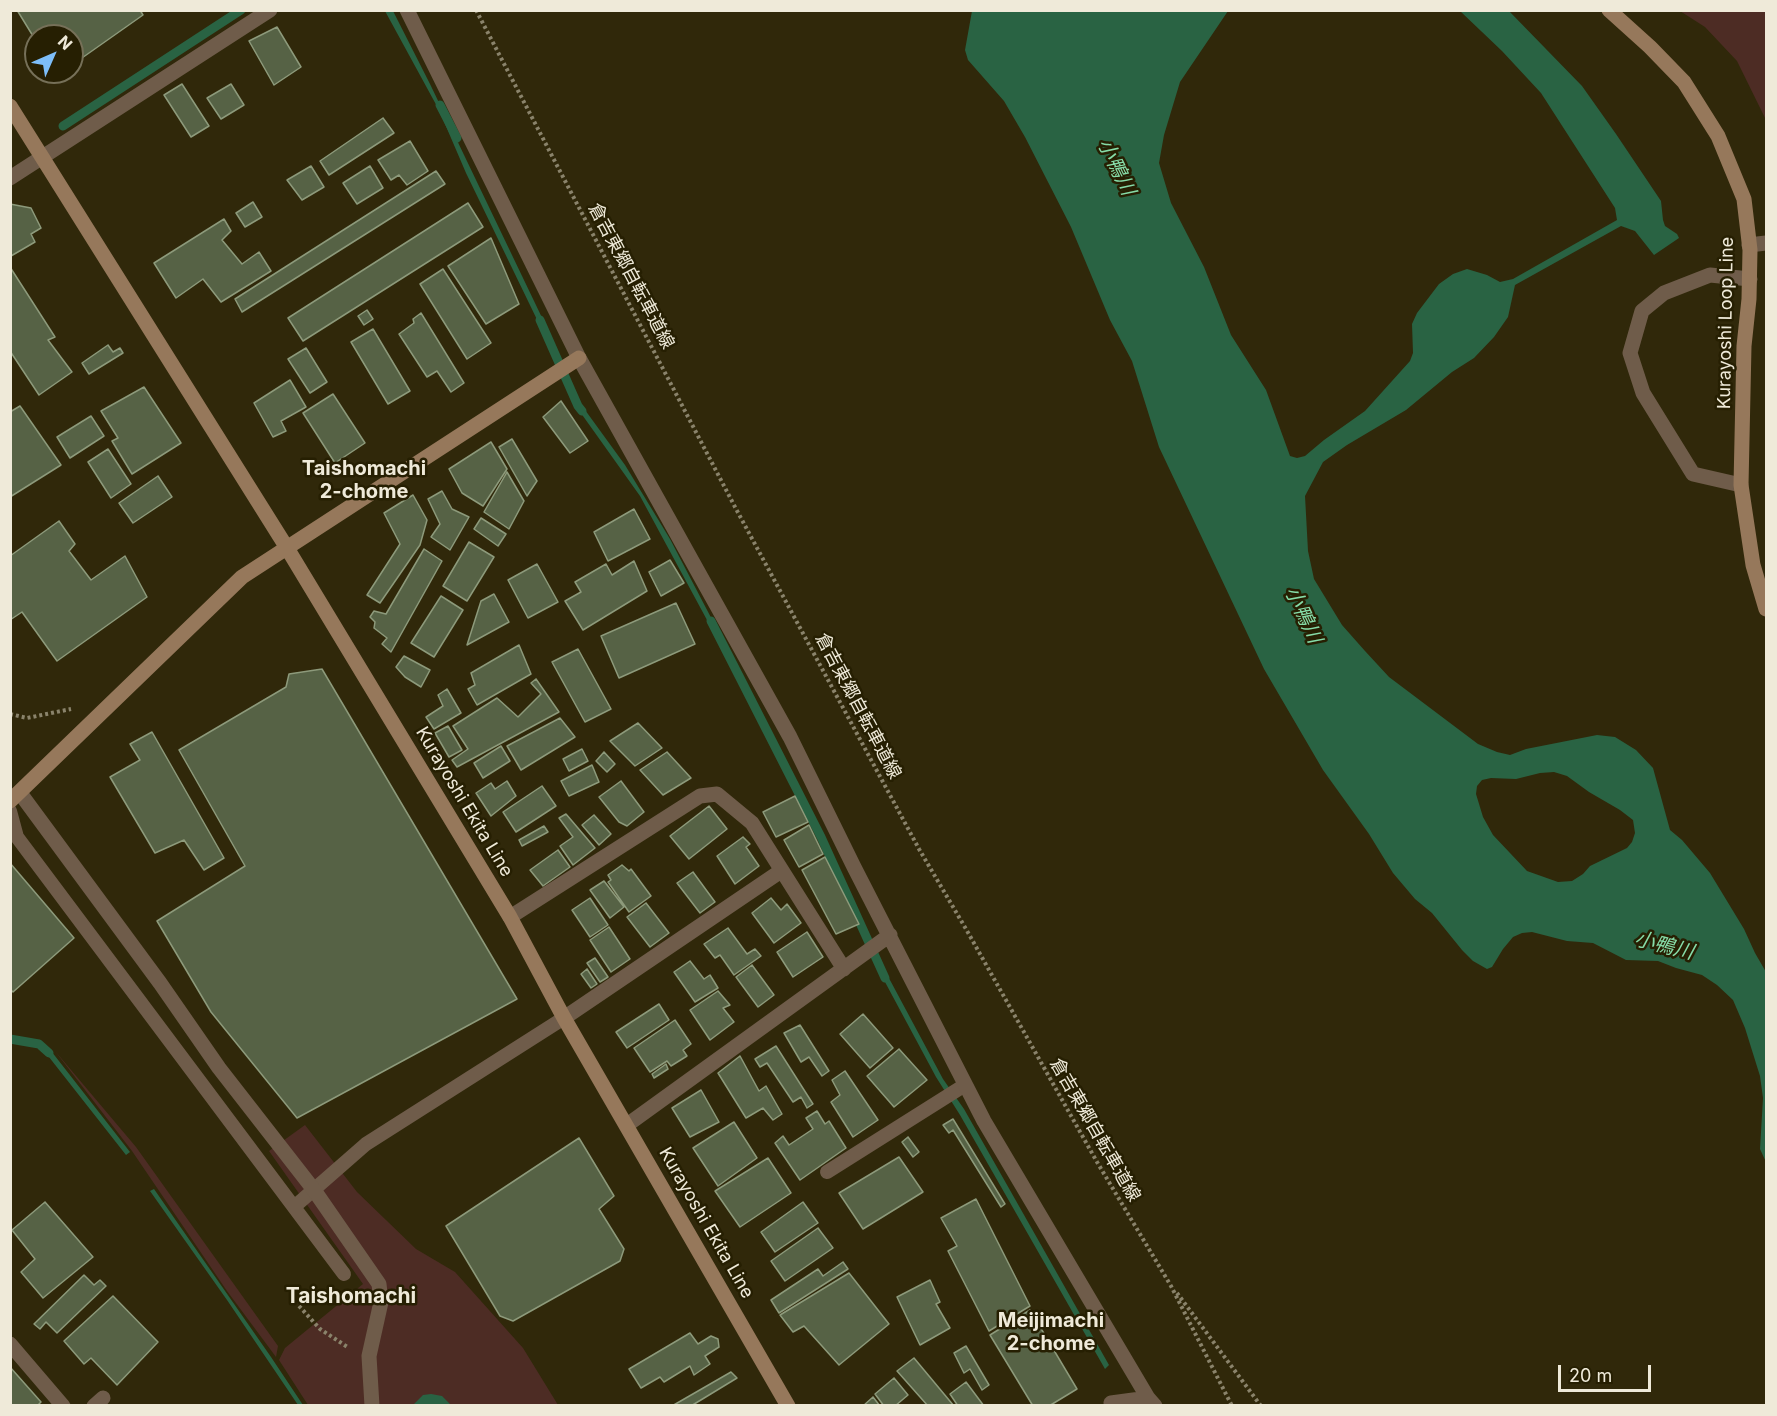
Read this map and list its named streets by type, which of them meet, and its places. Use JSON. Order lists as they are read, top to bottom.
{
  "streets": {
    "main road": ["Kurayoshi Loop Line", "Kurayoshi Ekita Line"],
    "path": ["倉吉東郷自転車道線"]
  },
  "districts": ["Taishomachi 2-chome", "Taishomachi", "Meijimachi 2-chome"],
  "water": ["小鴨川"],
  "scale_bar": "20 m",
  "north": "top right"
}
